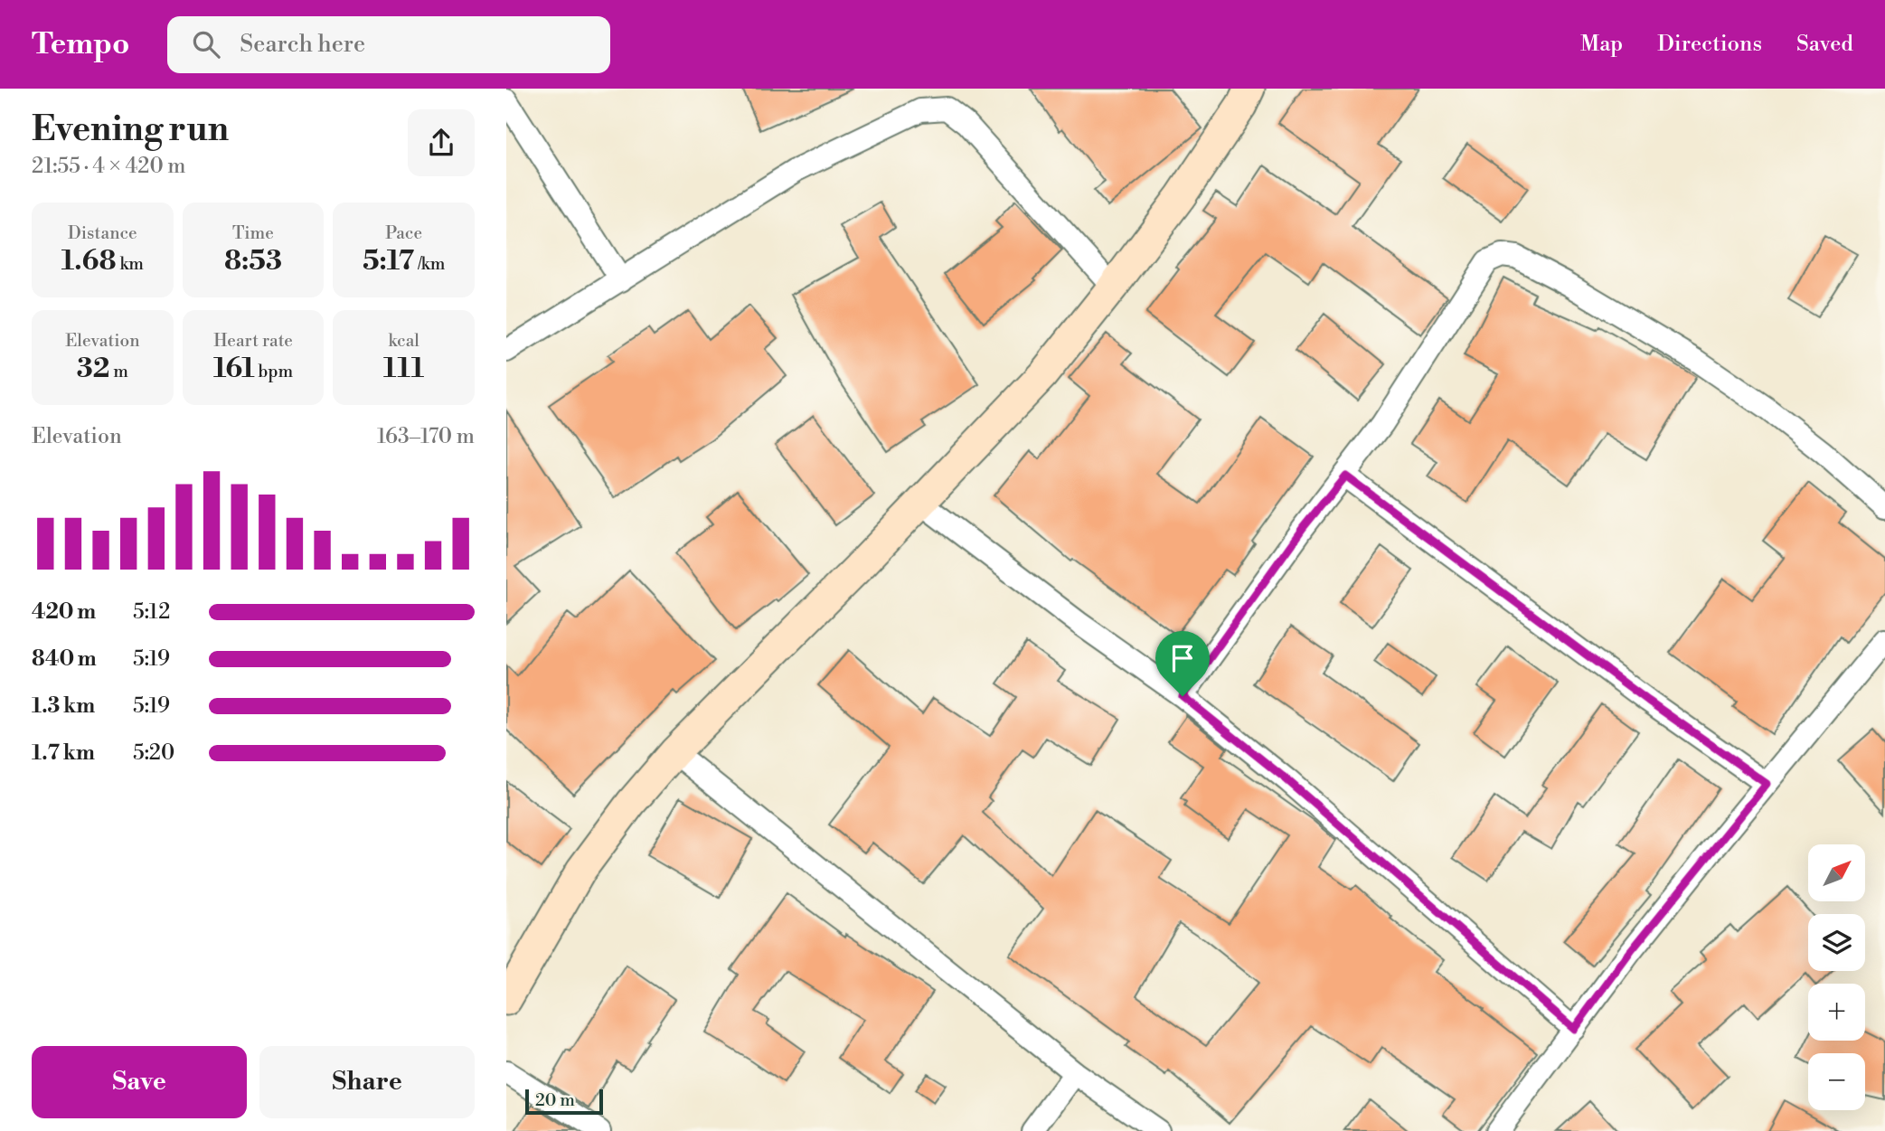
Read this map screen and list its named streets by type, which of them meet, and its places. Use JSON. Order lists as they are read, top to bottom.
{
  "scale_bar": "20 m",
  "north": "top right",
  "page": {
    "header": "Tempo",
    "search": "Search here",
    "nav": ["Map", "Directions", "Saved"],
    "heading": ["Evening run", "21:55 · 4 × 420 m"],
    "stats": [
      ["Distance", "1.68 km"],
      ["Time", "8:53"],
      ["Pace", "5:17 /km"],
      ["Elevation", "32 m"],
      ["Heart rate", "161 bpm"],
      ["kcal", "111"]
    ],
    "chart": ["Elevation", "163–170 m"],
    "list": [
      {
        "name": "420 m",
        "note": "5:12"
      },
      {
        "name": "840 m",
        "note": "5:19"
      },
      {
        "name": "1.3 km",
        "note": "5:19"
      },
      {
        "name": "1.7 km",
        "note": "5:20"
      }
    ],
    "map_buttons": ["+", "−"],
    "buttons": ["Save", "Share"],
    "scale": "20 m"
  }
}
